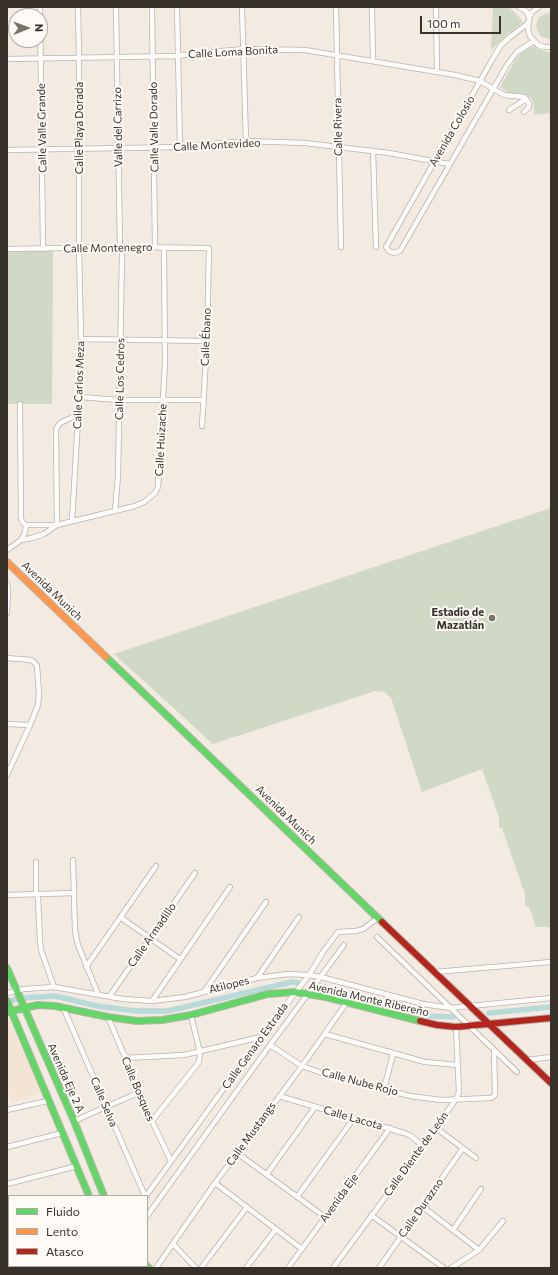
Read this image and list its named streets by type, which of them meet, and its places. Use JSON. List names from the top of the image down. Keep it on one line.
{"streets":{"street":["Calle Loma Bonita","Valle del Carrizo","Calle Valle Dorado","Calle Rivera","Calle Valle Grande","Calle Playa Dorada","Avenida Colosio","Calle Montevideo","Calle Montenegro","Calle Ébano","Calle Los Cedros","Calle Carlos Meza","Calle Huizache","Avenida Munich","Calle Armadillo","Atilopes","Avenida Monte Ribereño","Calle Genaro Estrada","Avenida Eje 2 A","Calle Nube Rojo","Calle Bosques","Calle Selva","Calle Lacota","Calle Mustangs","Calle Diente de León","Avenida Eje","Calle Durazno"]},"crossings":[["Calle Loma Bonita","Valle del Carrizo"],["Calle Loma Bonita","Calle Valle Dorado"],["Calle Loma Bonita","Calle Rivera"],["Calle Loma Bonita","Calle Valle Grande"],["Calle Loma Bonita","Calle Playa Dorada"],["Calle Loma Bonita","Avenida Colosio"],["Valle del Carrizo","Calle Montevideo"],["Valle del Carrizo","Calle Montenegro"],["Valle del Carrizo","Calle Los Cedros"],["Calle Valle Dorado","Calle Montevideo"],["Calle Valle Dorado","Calle Montenegro"],["Calle Rivera","Calle Montevideo"],["Calle Valle Grande","Calle Montevideo"],["Calle Valle Grande","Calle Montenegro"],["Calle Playa Dorada","Calle Montevideo"],["Calle Playa Dorada","Calle Montenegro"],["Calle Playa Dorada","Calle Carlos Meza"],["Avenida Colosio","Calle Montevideo"],["Calle Montenegro","Calle Ébano"],["Calle Montenegro","Calle Los Cedros"],["Calle Montenegro","Calle Carlos Meza"],["Calle Montenegro","Calle Huizache"],["Calle Los Cedros","Calle Huizache"],["Calle Carlos Meza","Calle Huizache"],["Avenida Munich","Atilopes"],["Avenida Munich","Avenida Monte Ribereño"],["Avenida Munich","Calle Genaro Estrada"],["Calle Armadillo","Atilopes"],["Atilopes","Calle Genaro Estrada"],["Atilopes","Avenida Eje 2 A"],["Avenida Monte Ribereño","Calle Genaro Estrada"],["Avenida Monte Ribereño","Avenida Eje 2 A"],["Avenida Monte Ribereño","Calle Bosques"],["Avenida Monte Ribereño","Calle Selva"],["Avenida Monte Ribereño","Calle Mustangs"],["Avenida Monte Ribereño","Calle Diente de León"],["Calle Genaro Estrada","Calle Nube Rojo"],["Calle Genaro Estrada","Calle Bosques"],["Calle Nube Rojo","Calle Mustangs"],["Calle Nube Rojo","Calle Diente de León"],["Calle Lacota","Calle Mustangs"],["Calle Lacota","Calle Diente de León"],["Calle Lacota","Avenida Eje"]],"places":["Estadio de Mazatlán"],"legend":["Fluido","Lento","Atasco"],"scale_bar":"100 m","north":"right"}
